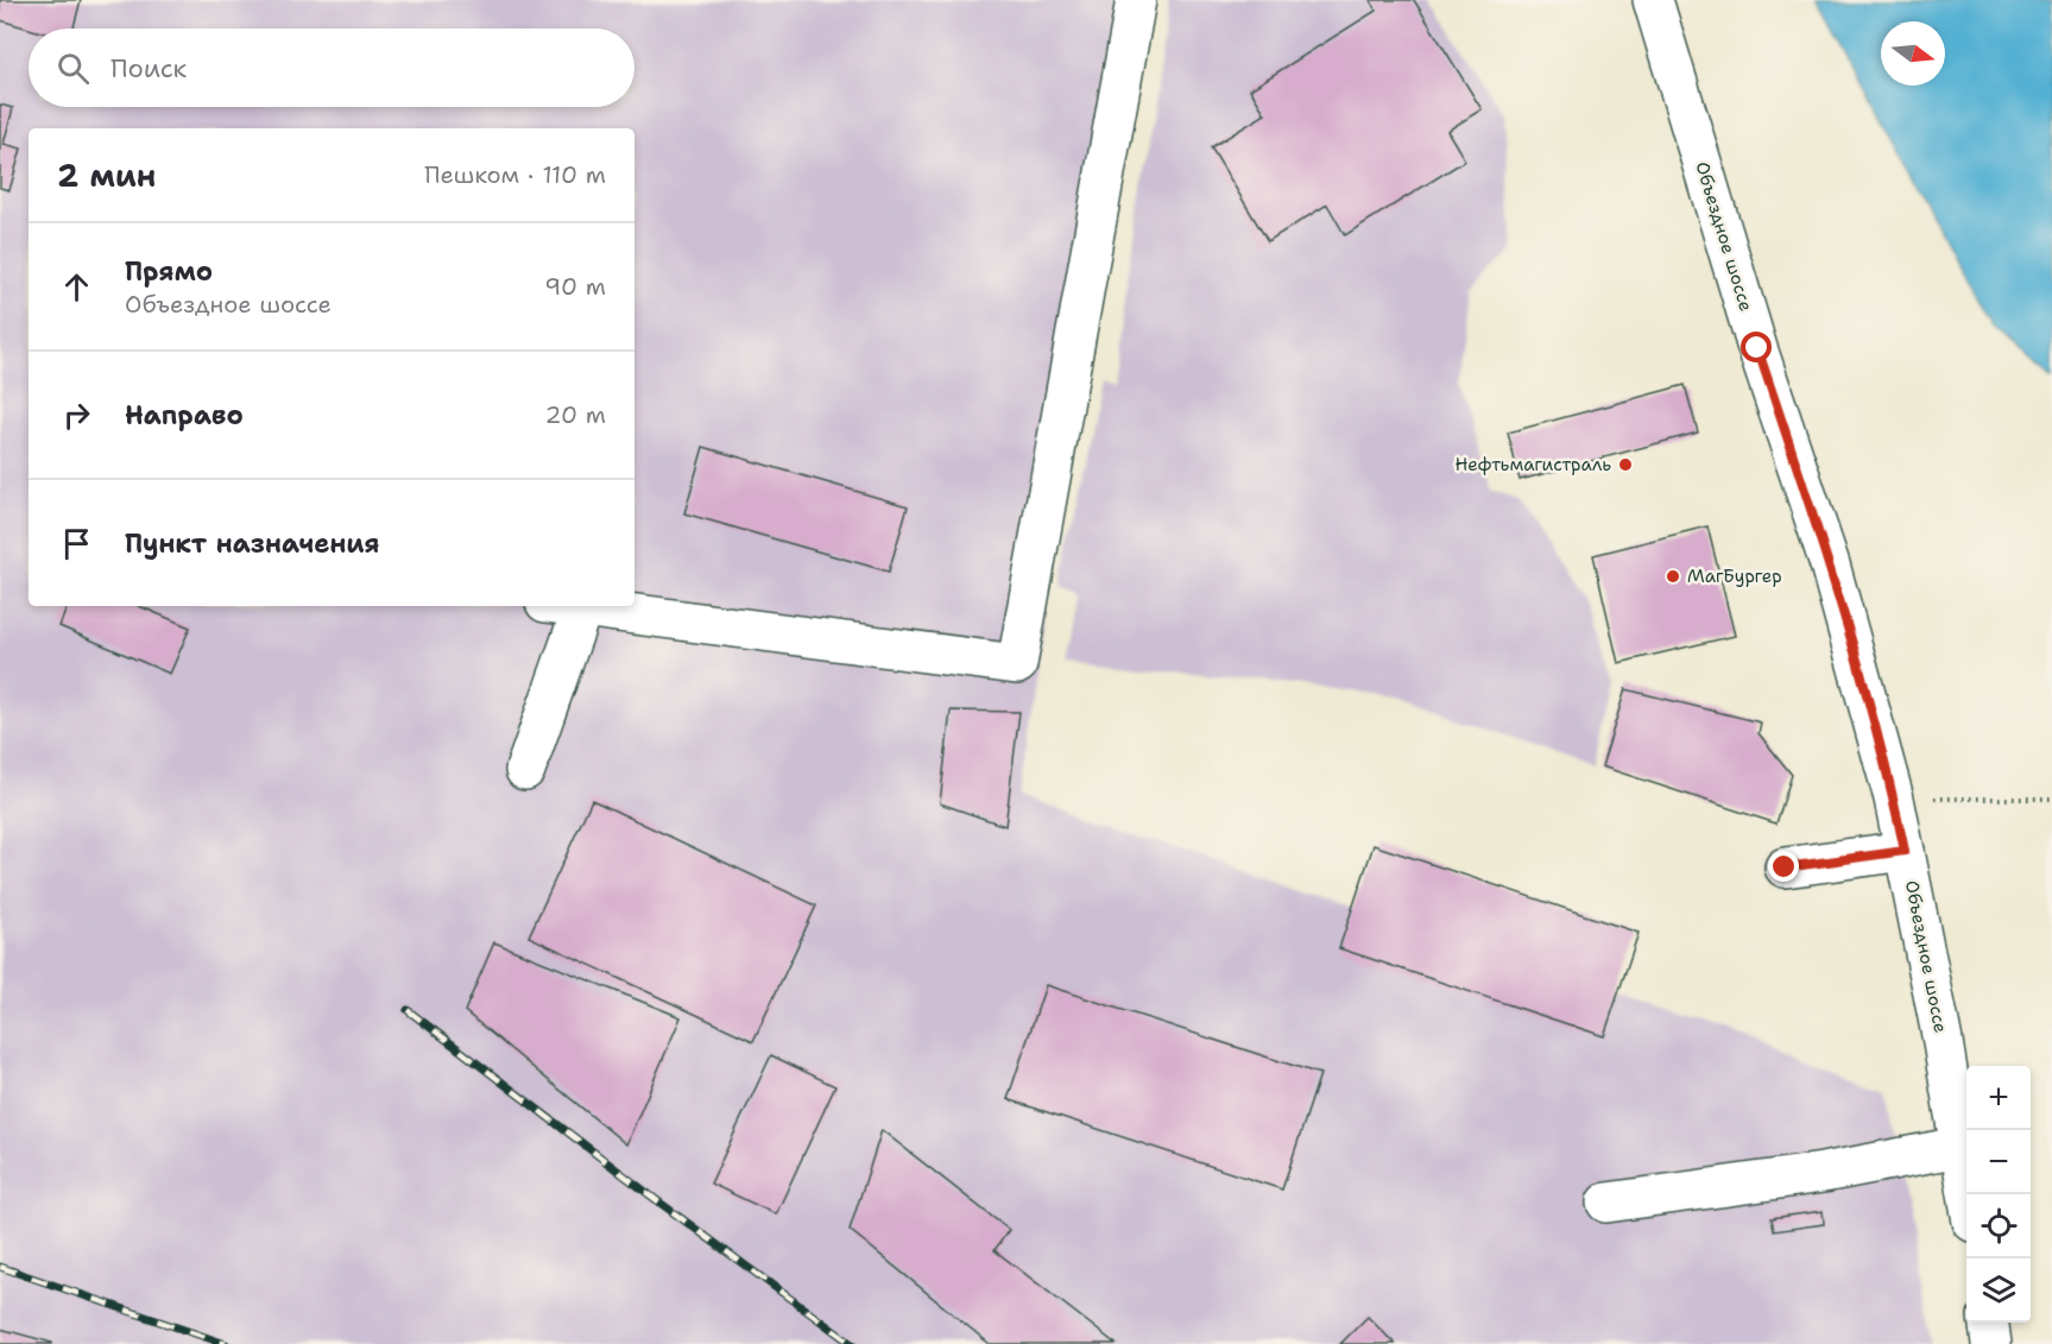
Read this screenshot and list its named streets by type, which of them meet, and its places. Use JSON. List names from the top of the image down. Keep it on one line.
{"streets":{"main road":["Объездное шоссе"]},"places":["Нефтьмагистраль","МагБургер"],"north":"right","page":{"search":"Поиск","heading":["2 мин","Пешком · 110 m"],"list":[["Прямо","Объездное шоссе","90 m"],["Направо","20 m"],"Пункт назначения"],"map_buttons":["+","−"]}}
